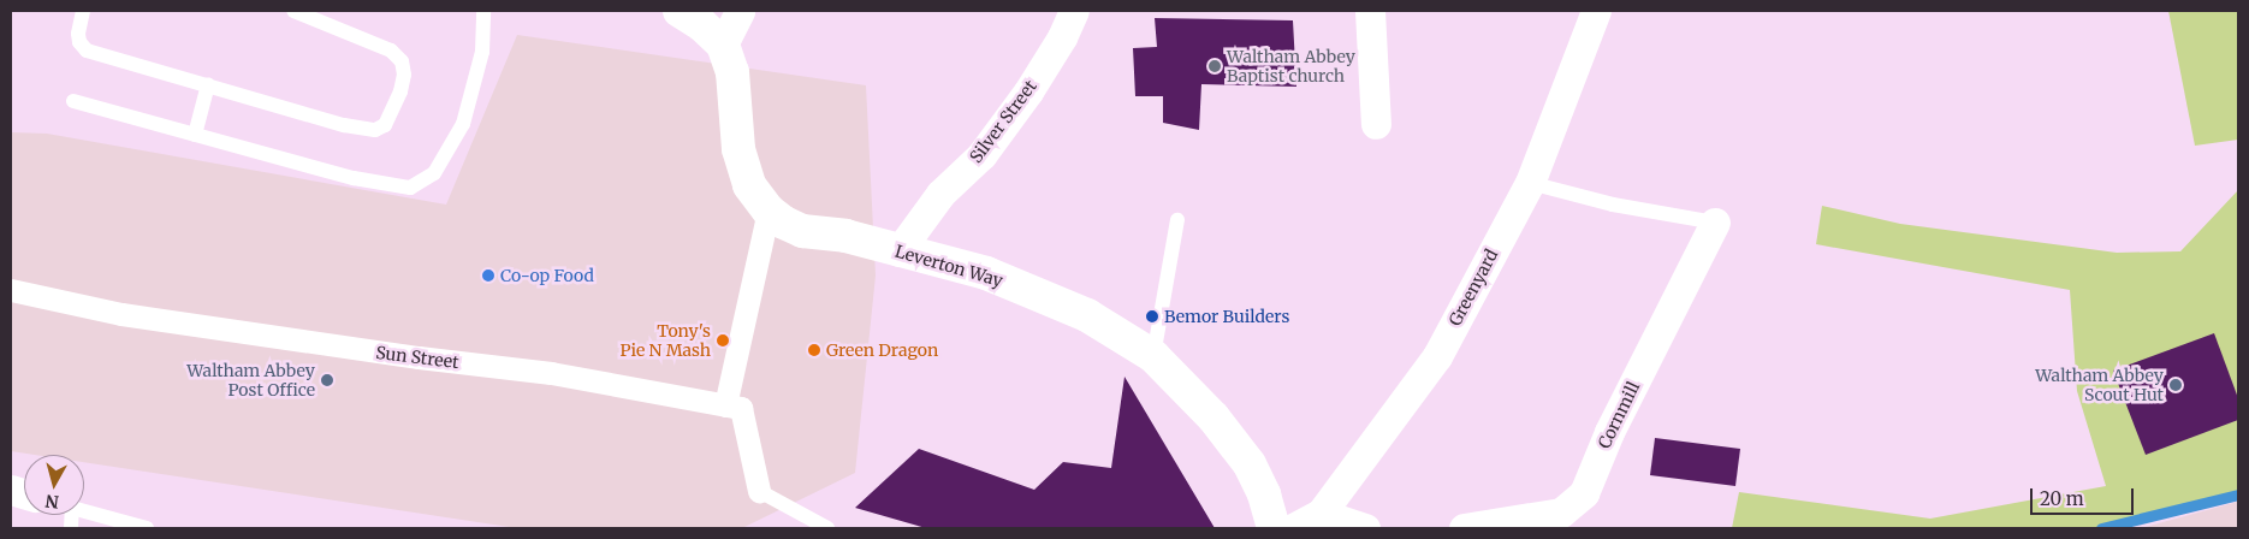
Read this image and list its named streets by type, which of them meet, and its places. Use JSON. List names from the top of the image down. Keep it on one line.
{"streets":{"street":["Silver Street","Leverton Way","Greenyard","Sun Street","Cornmill"]},"crossings":[["Silver Street","Leverton Way"]],"places":["Waltham Abbey Baptist church","Co-op Food","Bemor Builders","Tony's Pie N Mash","Green Dragon","Waltham Abbey Post Office","Waltham Abbey Scout Hut"],"scale_bar":"20 m","north":"bottom"}
